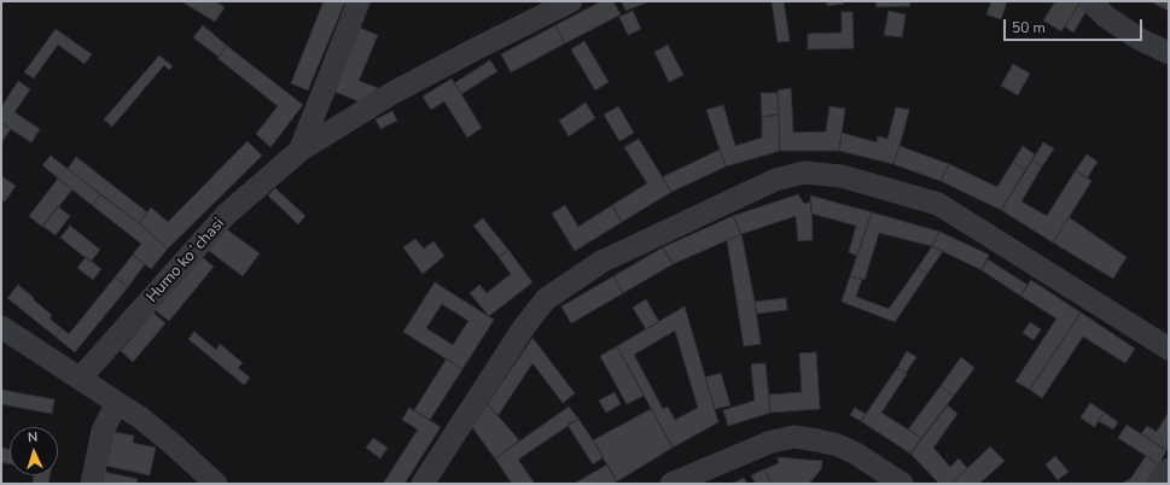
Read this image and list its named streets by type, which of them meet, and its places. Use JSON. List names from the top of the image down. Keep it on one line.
{"streets":{"street":["Humo koʻchasi"]},"scale_bar":"50 m","north":"top"}
